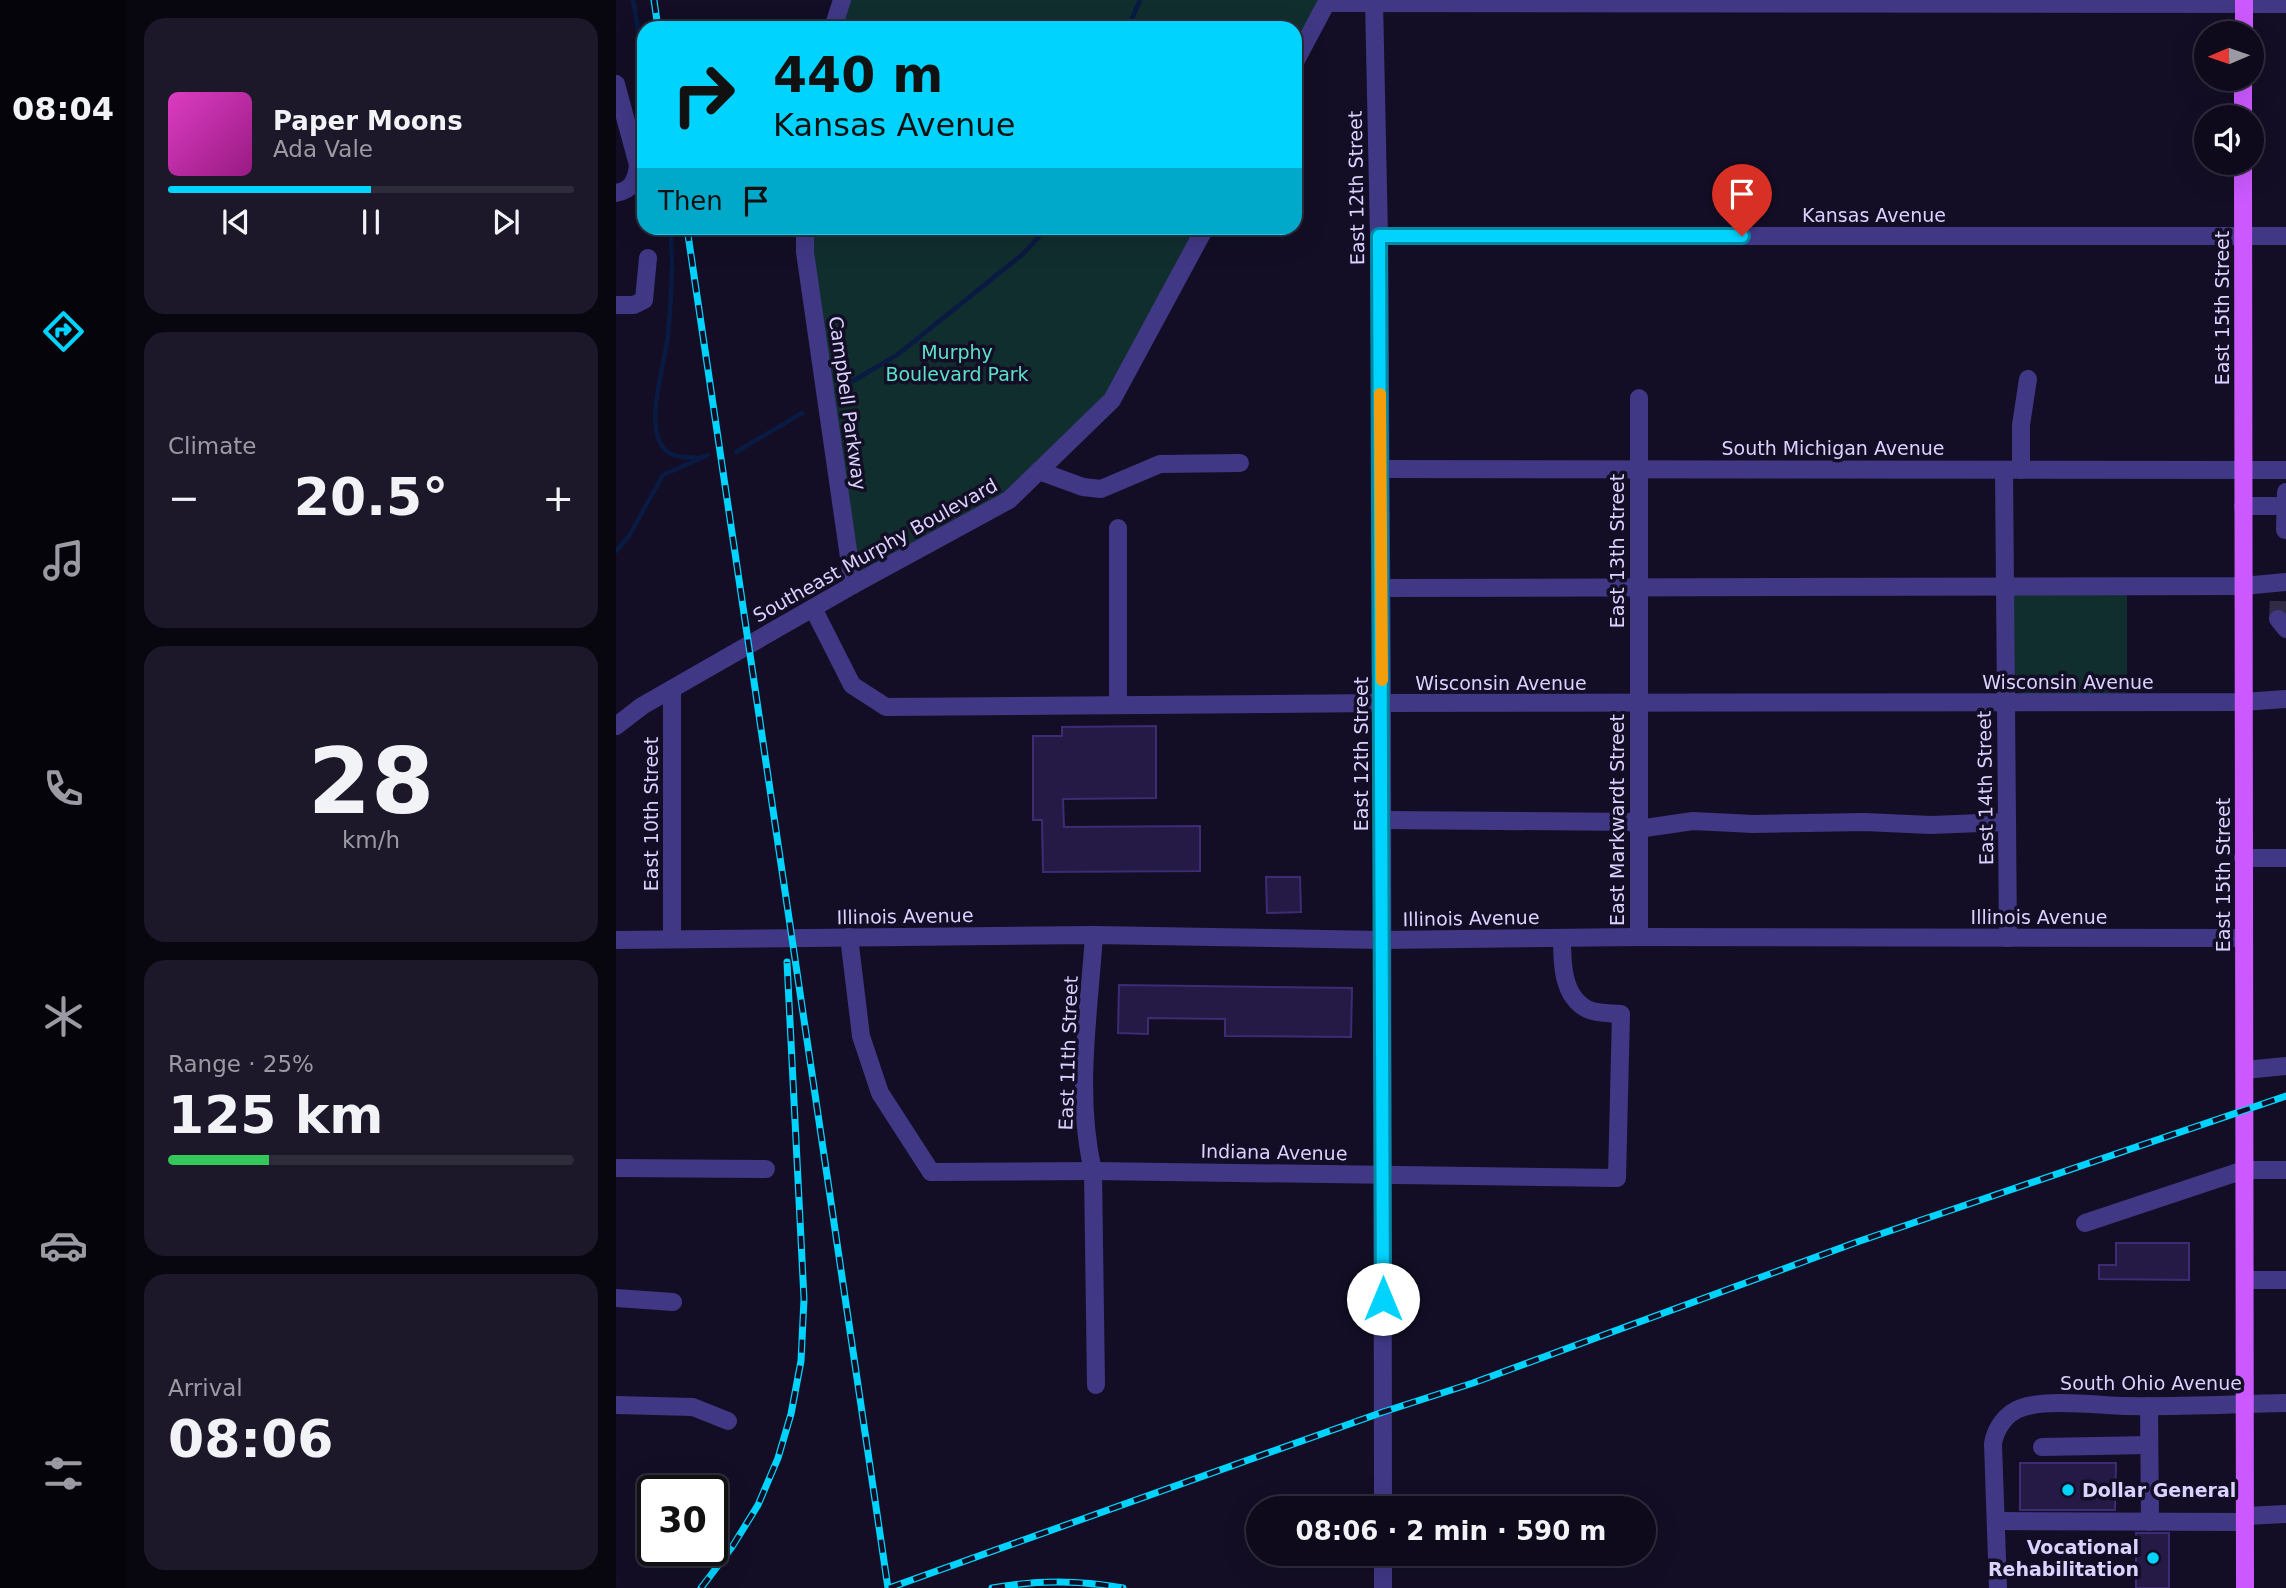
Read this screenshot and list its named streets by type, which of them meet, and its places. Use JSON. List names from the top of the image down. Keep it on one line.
{"streets":{"main road":["East 15th Street"],"street":["East 12th Street","Kansas Avenue","Campbell Parkway","South Michigan Avenue","Southeast Murphy Boulevard","East 13th Street","Wisconsin Avenue","East 14th Street","East 10th Street","East Markwardt Street","Illinois Avenue","East 11th Street","Indiana Avenue","South Ohio Avenue"]},"crossings":[["East 12th Street","Kansas Avenue"],["East 12th Street","South Michigan Avenue"],["East 12th Street","Wisconsin Avenue"],["East 12th Street","Illinois Avenue"],["East 12th Street","Indiana Avenue"],["Kansas Avenue","East 15th Street"],["East 15th Street","South Michigan Avenue"],["East 15th Street","Wisconsin Avenue"],["East 15th Street","Illinois Avenue"],["East 15th Street","South Ohio Avenue"],["Campbell Parkway","Southeast Murphy Boulevard"],["South Michigan Avenue","East 13th Street"],["South Michigan Avenue","East 14th Street"],["Southeast Murphy Boulevard","Wisconsin Avenue"],["Southeast Murphy Boulevard","East 10th Street"],["East 13th Street","Wisconsin Avenue"],["East 13th Street","East Markwardt Street"],["Wisconsin Avenue","East 14th Street"],["Wisconsin Avenue","East Markwardt Street"],["East 14th Street","Illinois Avenue"],["East 10th Street","Illinois Avenue"],["East Markwardt Street","Illinois Avenue"],["Illinois Avenue","East 11th Street"],["Illinois Avenue","Indiana Avenue"],["East 11th Street","Indiana Avenue"]],"parks":["Murphy Boulevard Park"],"places":["Dollar General","Vocational Rehabilitation"],"north":"left","page":{"tabs":"08:04","turn":["440 m","Kansas Avenue"],"song":["Paper Moons","Ada Vale"],"then":"Then","tile":["Climate",["28","km/h"],["Range · 25%","125 km"],["Arrival","08:06"]],"heat":["−","20.5°","+"],"limit":"30","trip":"08:06 · 2 min · 590 m"}}
